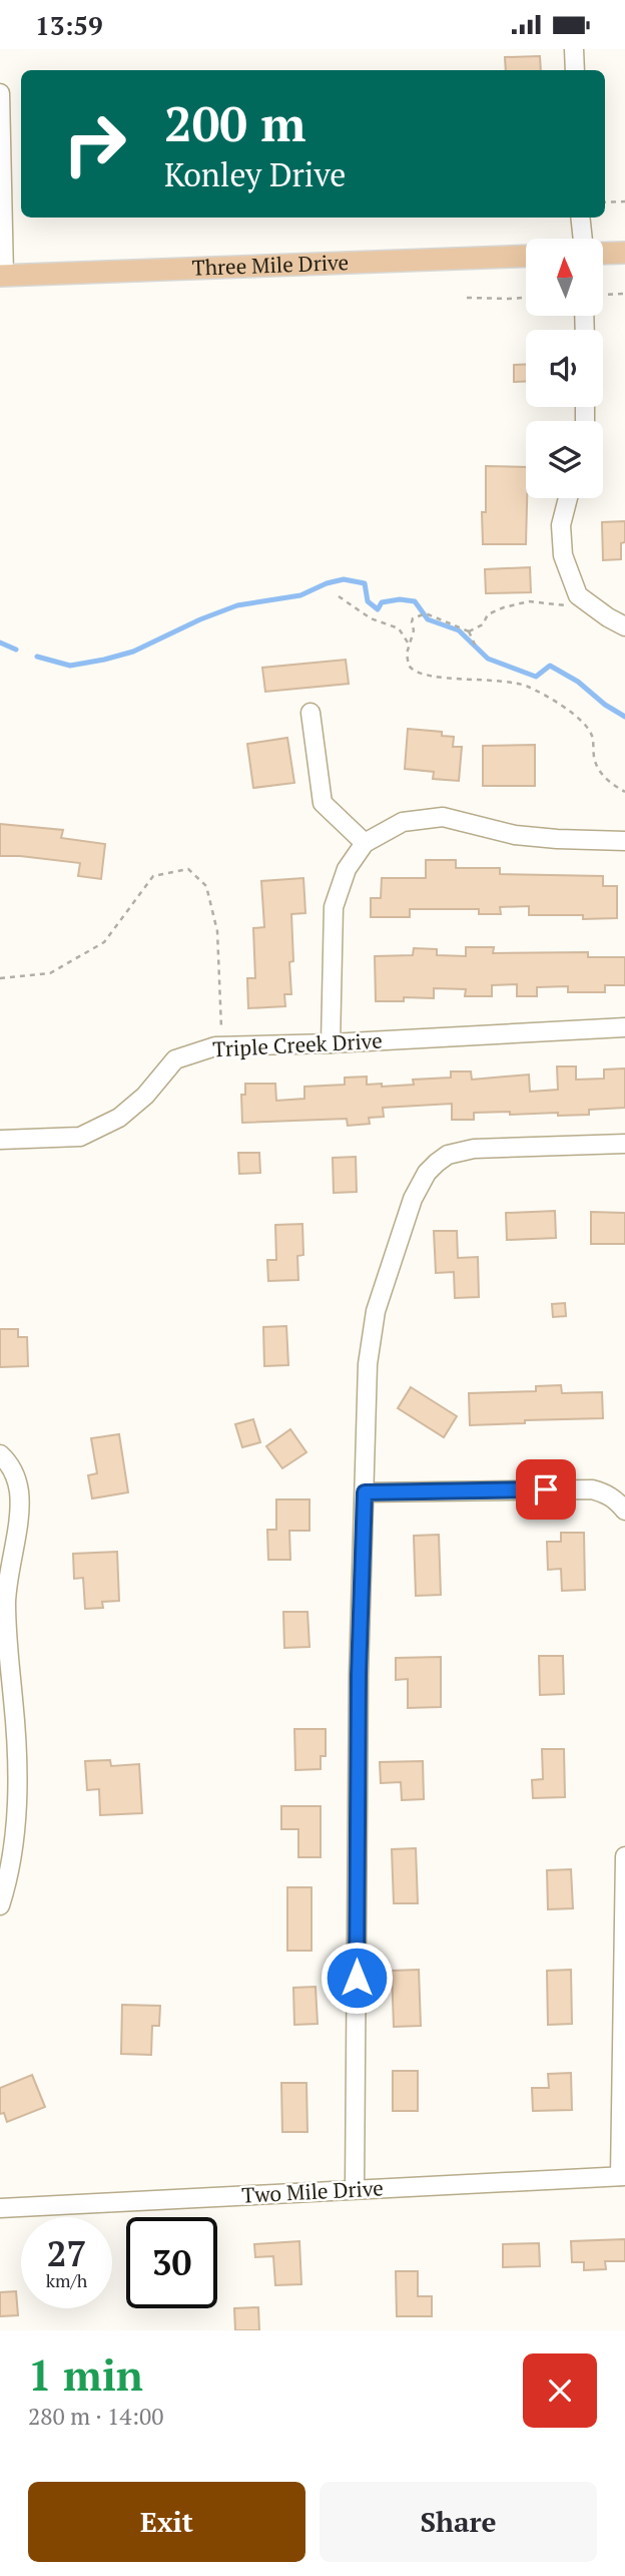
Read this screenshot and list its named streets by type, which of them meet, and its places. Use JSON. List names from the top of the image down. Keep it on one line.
{"streets":{"main road":["Three Mile Drive"],"street":["Triple Creek Drive","Two Mile Drive"]},"north":"top","page":{"status":"13:59","turn":["200 m","Konley Drive"],"speed":"27 km/h","limit":"30","heading":["1 min","280 m · 14:00"],"buttons":["Exit","Share"]}}
